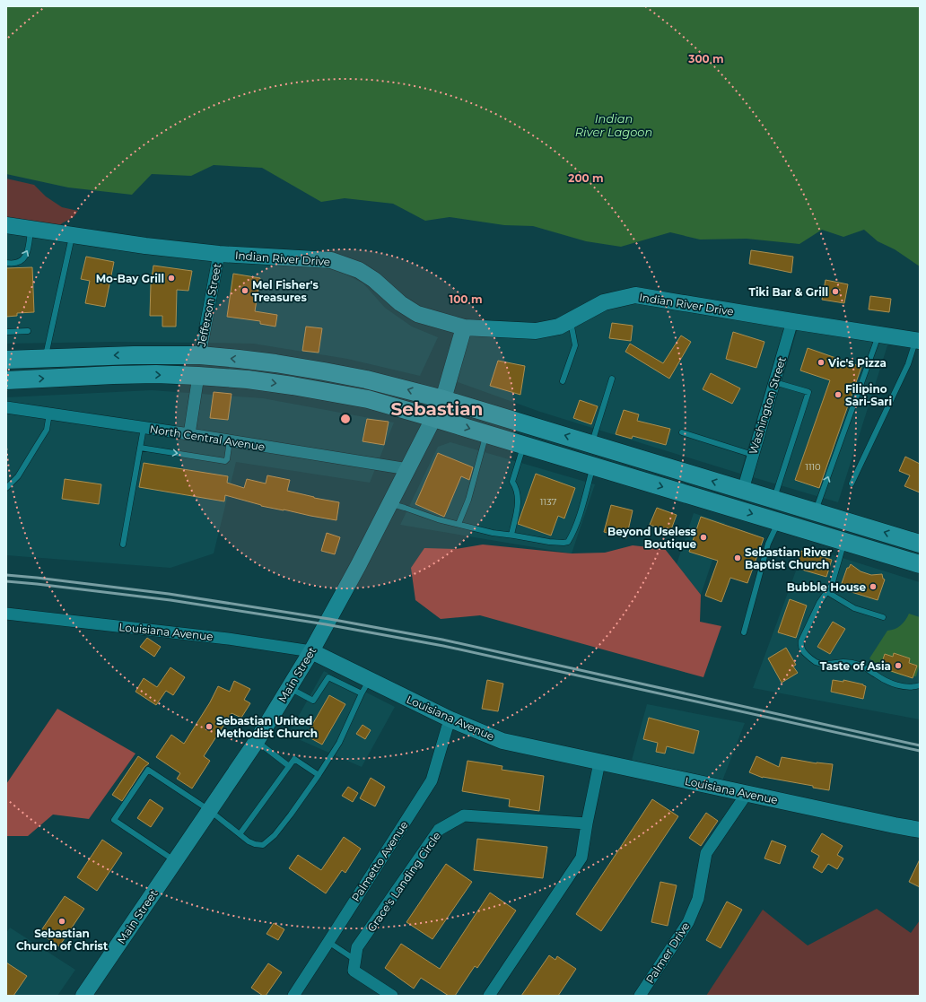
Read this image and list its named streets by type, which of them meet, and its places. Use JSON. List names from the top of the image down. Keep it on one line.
{"streets":{"street":["Indian River Drive","Jefferson Street","Washington Street","North Central Avenue","Louisiana Avenue","Main Street","Palmetto Avenue","Grace's Landing Circle","Palmer Drive"]},"crossings":[["Indian River Drive","Jefferson Street"],["Indian River Drive","Washington Street"],["Indian River Drive","Main Street"],["North Central Avenue","Main Street"],["Louisiana Avenue","Main Street"],["Louisiana Avenue","Palmetto Avenue"],["Louisiana Avenue","Palmer Drive"]],"districts":["Sebastian"],"water":["Indian River Lagoon"],"places":["Mo-Bay Grill","Mel Fisher's Treasures","Tiki Bar & Grill","Vic's Pizza","Filipino Sari-Sari","Beyond Useless Boutique","Sebastian River Baptist Church","Bubble House","Taste of Asia","Sebastian United Methodist Church","Sebastian Church of Christ"],"house_numbers":["1110","1137"],"rings":["300 m","200 m","100 m"]}
